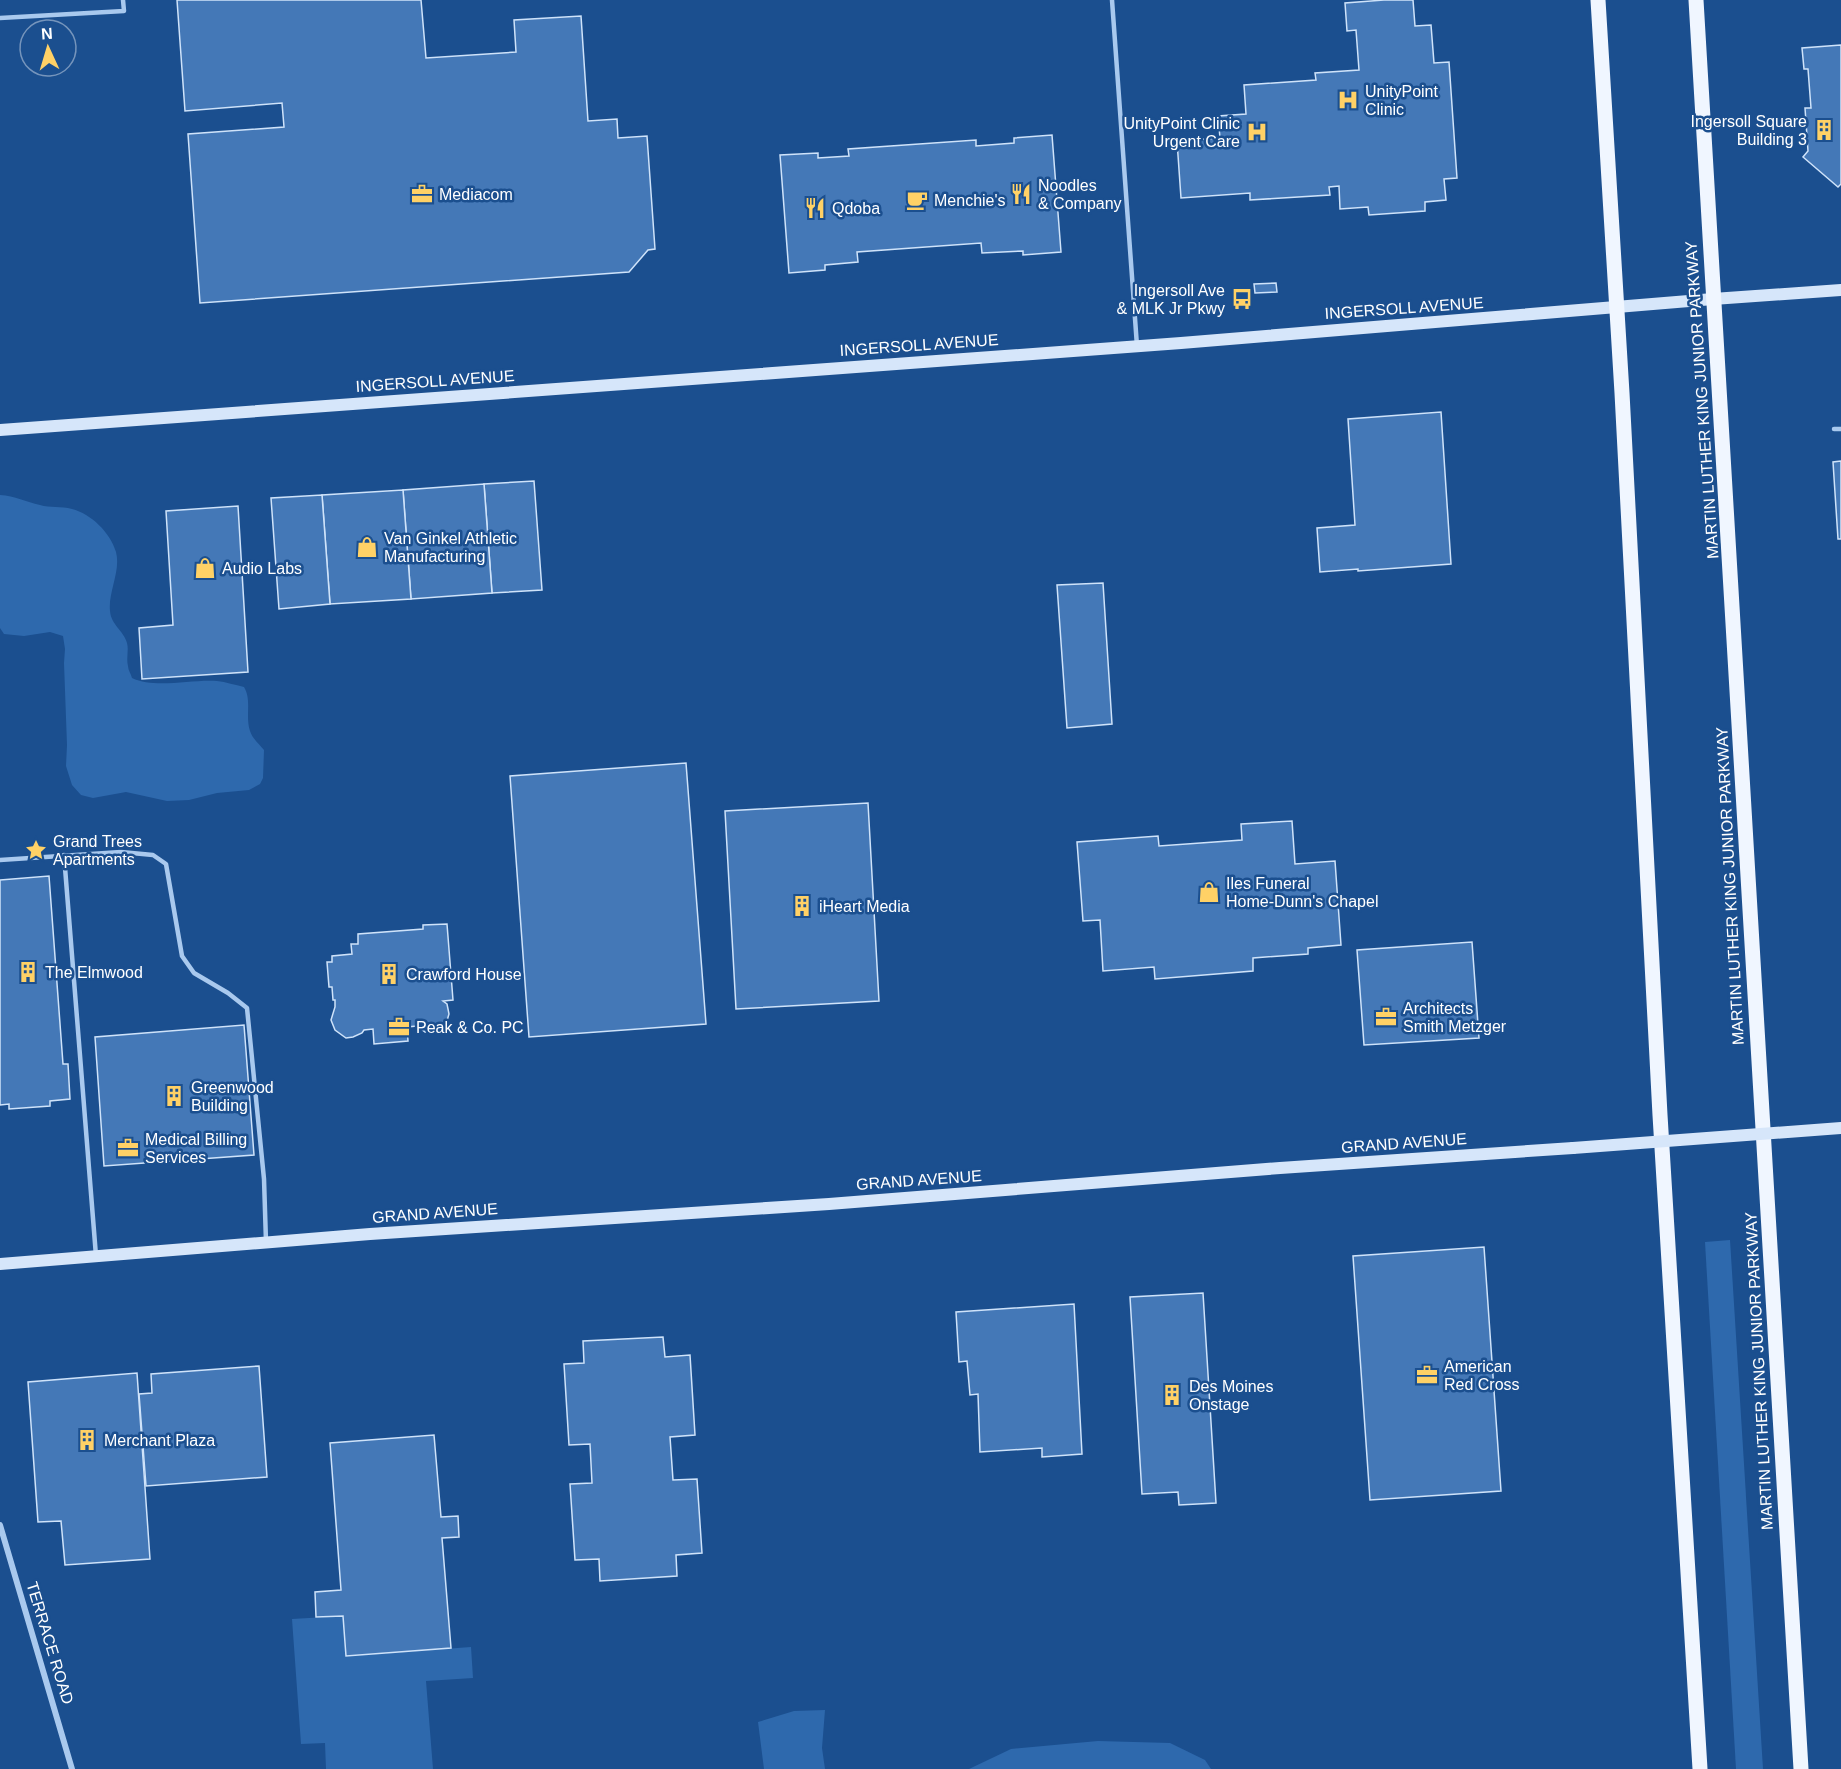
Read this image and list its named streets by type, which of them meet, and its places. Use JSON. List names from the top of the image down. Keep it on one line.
{"streets":{"main road":["INGERSOLL AVENUE","MARTIN LUTHER KING JUNIOR PARKWAY","GRAND AVENUE"],"street":["TERRACE ROAD"]},"crossings":[["INGERSOLL AVENUE","MARTIN LUTHER KING JUNIOR PARKWAY"]],"places":{"hospital":["UnityPoint Clinic","UnityPoint Clinic Urgent Care"],"building":["Ingersoll Square Building 3","iHeart Media","The Elmwood","Crawford House","Greenwood Building","Des Moines Onstage","Merchant Plaza"],"office":["Mediacom","Architects Smith Metzger","Peak & Co. PC","Medical Billing Services","American Red Cross"],"restaurant":["Noodles & Company","Qdoba"],"cafe":["Menchie's"],"bus stop":["Ingersoll Ave & MLK Jr Pkwy"],"shop":["Van Ginkel Athletic Manufacturing","Audio Labs","Iles Funeral Home-Dunn's Chapel"],"place":["Grand Trees Apartments"]},"north":"top"}
